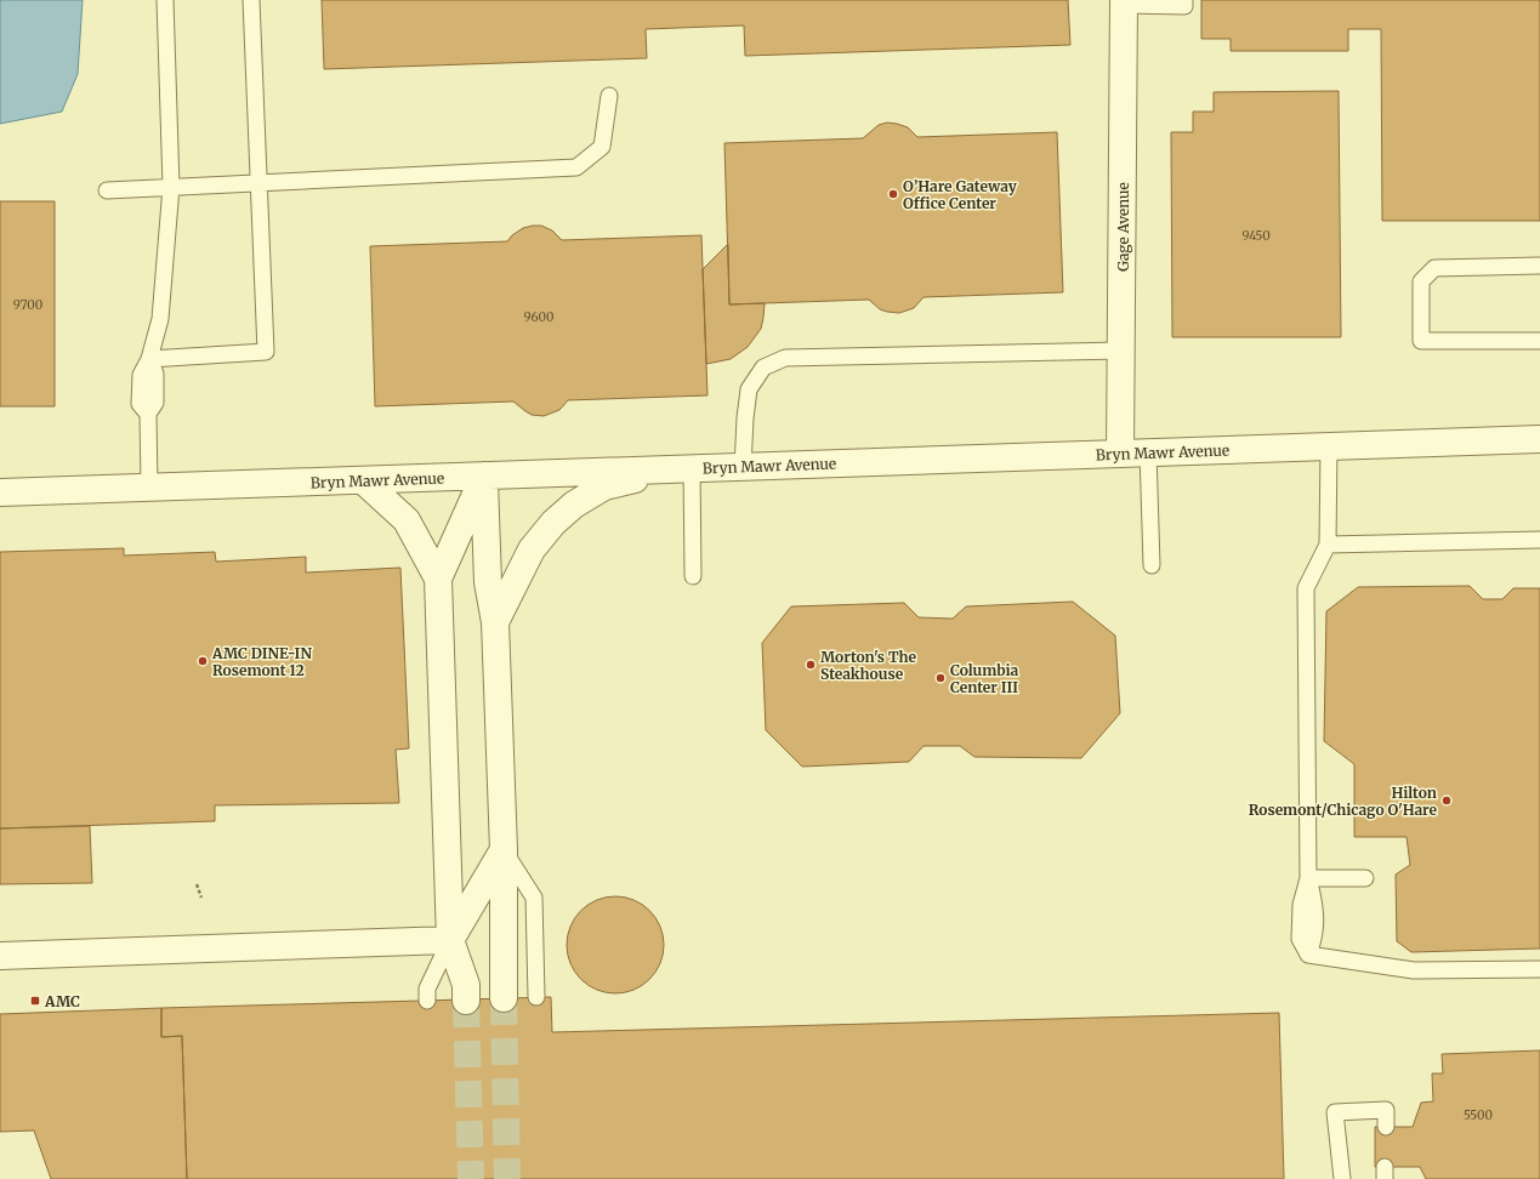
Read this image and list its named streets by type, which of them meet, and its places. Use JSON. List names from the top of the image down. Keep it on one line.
{"streets":{"street":["Gage Avenue","Bryn Mawr Avenue"]},"crossings":[["Gage Avenue","Bryn Mawr Avenue"]],"places":{"other":["O’Hare Gateway Office Center","AMC DINE-IN Rosemont 12","Morton's The Steakhouse","Columbia Center III","Hilton Rosemont/Chicago O'Hare"],"transit":["AMC"]},"house_numbers":["9450","9700","9600","5500"]}
